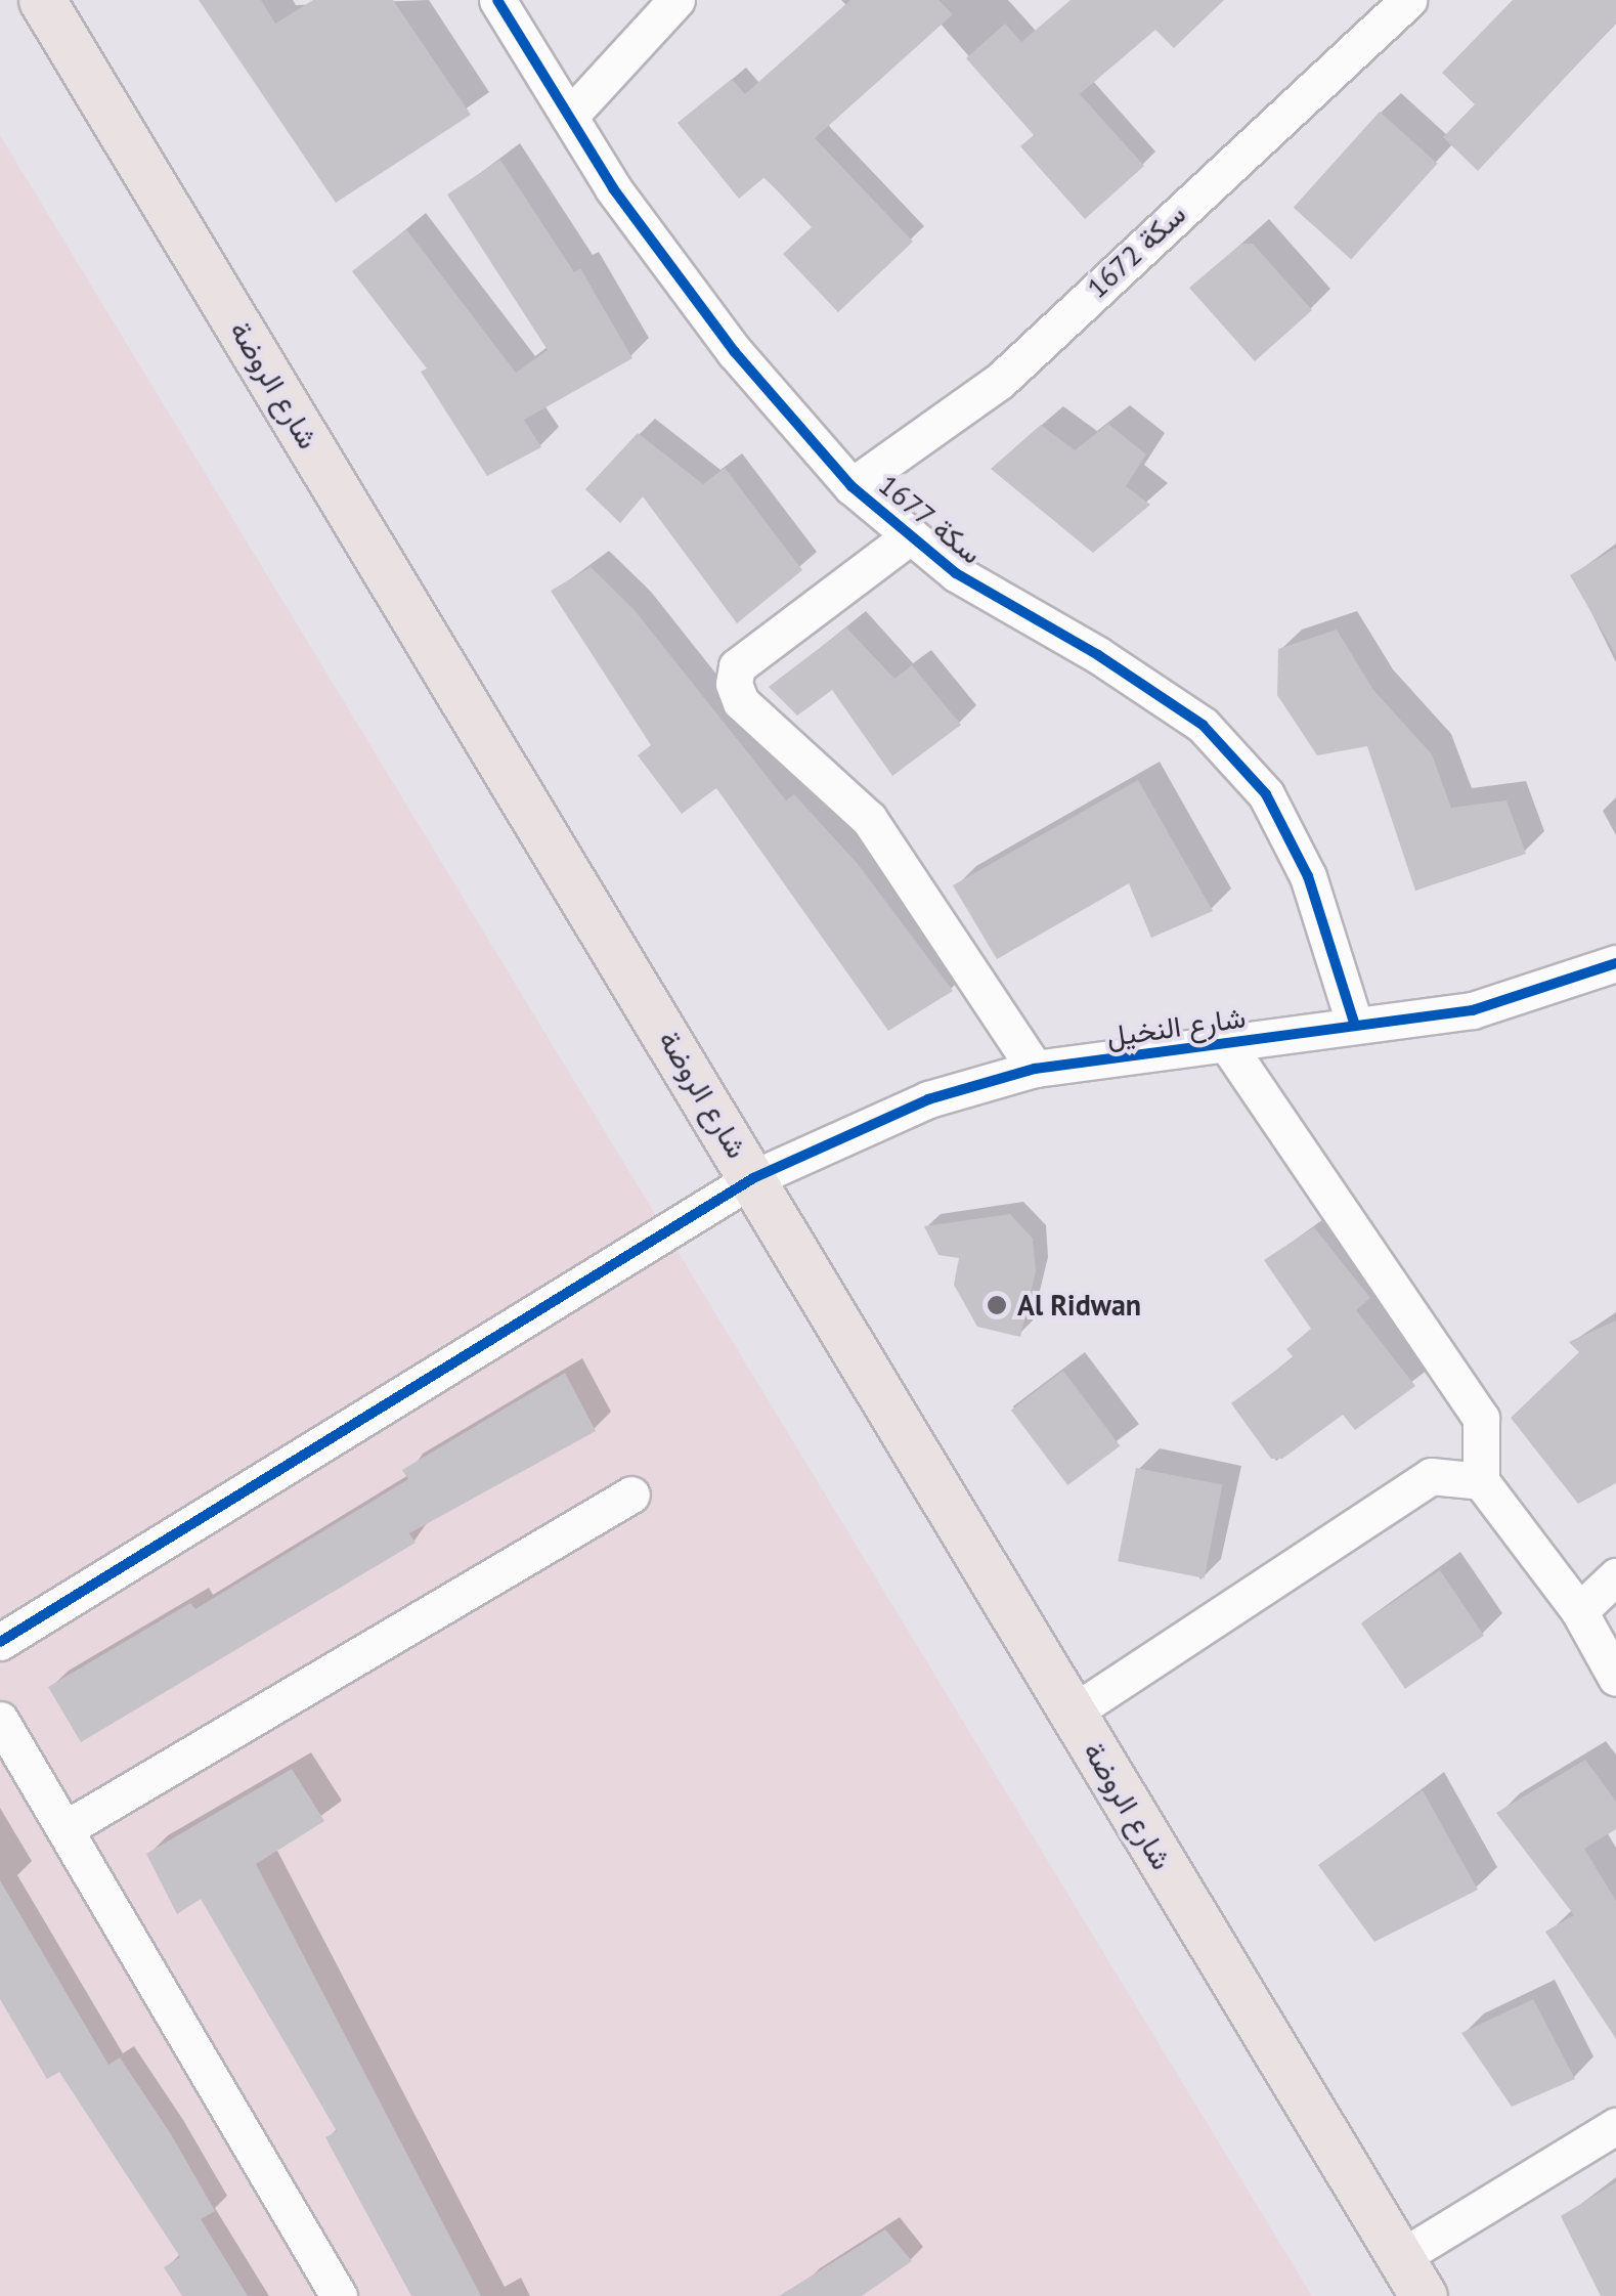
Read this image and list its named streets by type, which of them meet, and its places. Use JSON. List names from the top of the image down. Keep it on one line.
{"streets":{"main road":["شارع الروضة"],"street":["سكة 1672","سكة 1677","شارع النخيل"]},"crossings":[["سكة 1672","سكة 1677"],["شارع الروضة","شارع النخيل"],["سكة 1677","شارع النخيل"]],"places":["Al Ridwan"]}
